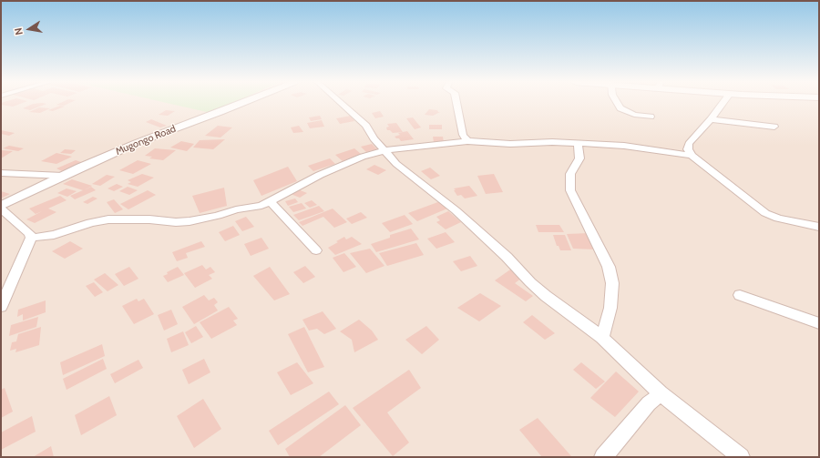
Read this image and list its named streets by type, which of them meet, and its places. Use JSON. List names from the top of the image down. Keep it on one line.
{"streets":{"street":["Mugongo Road"]},"north":"left"}
